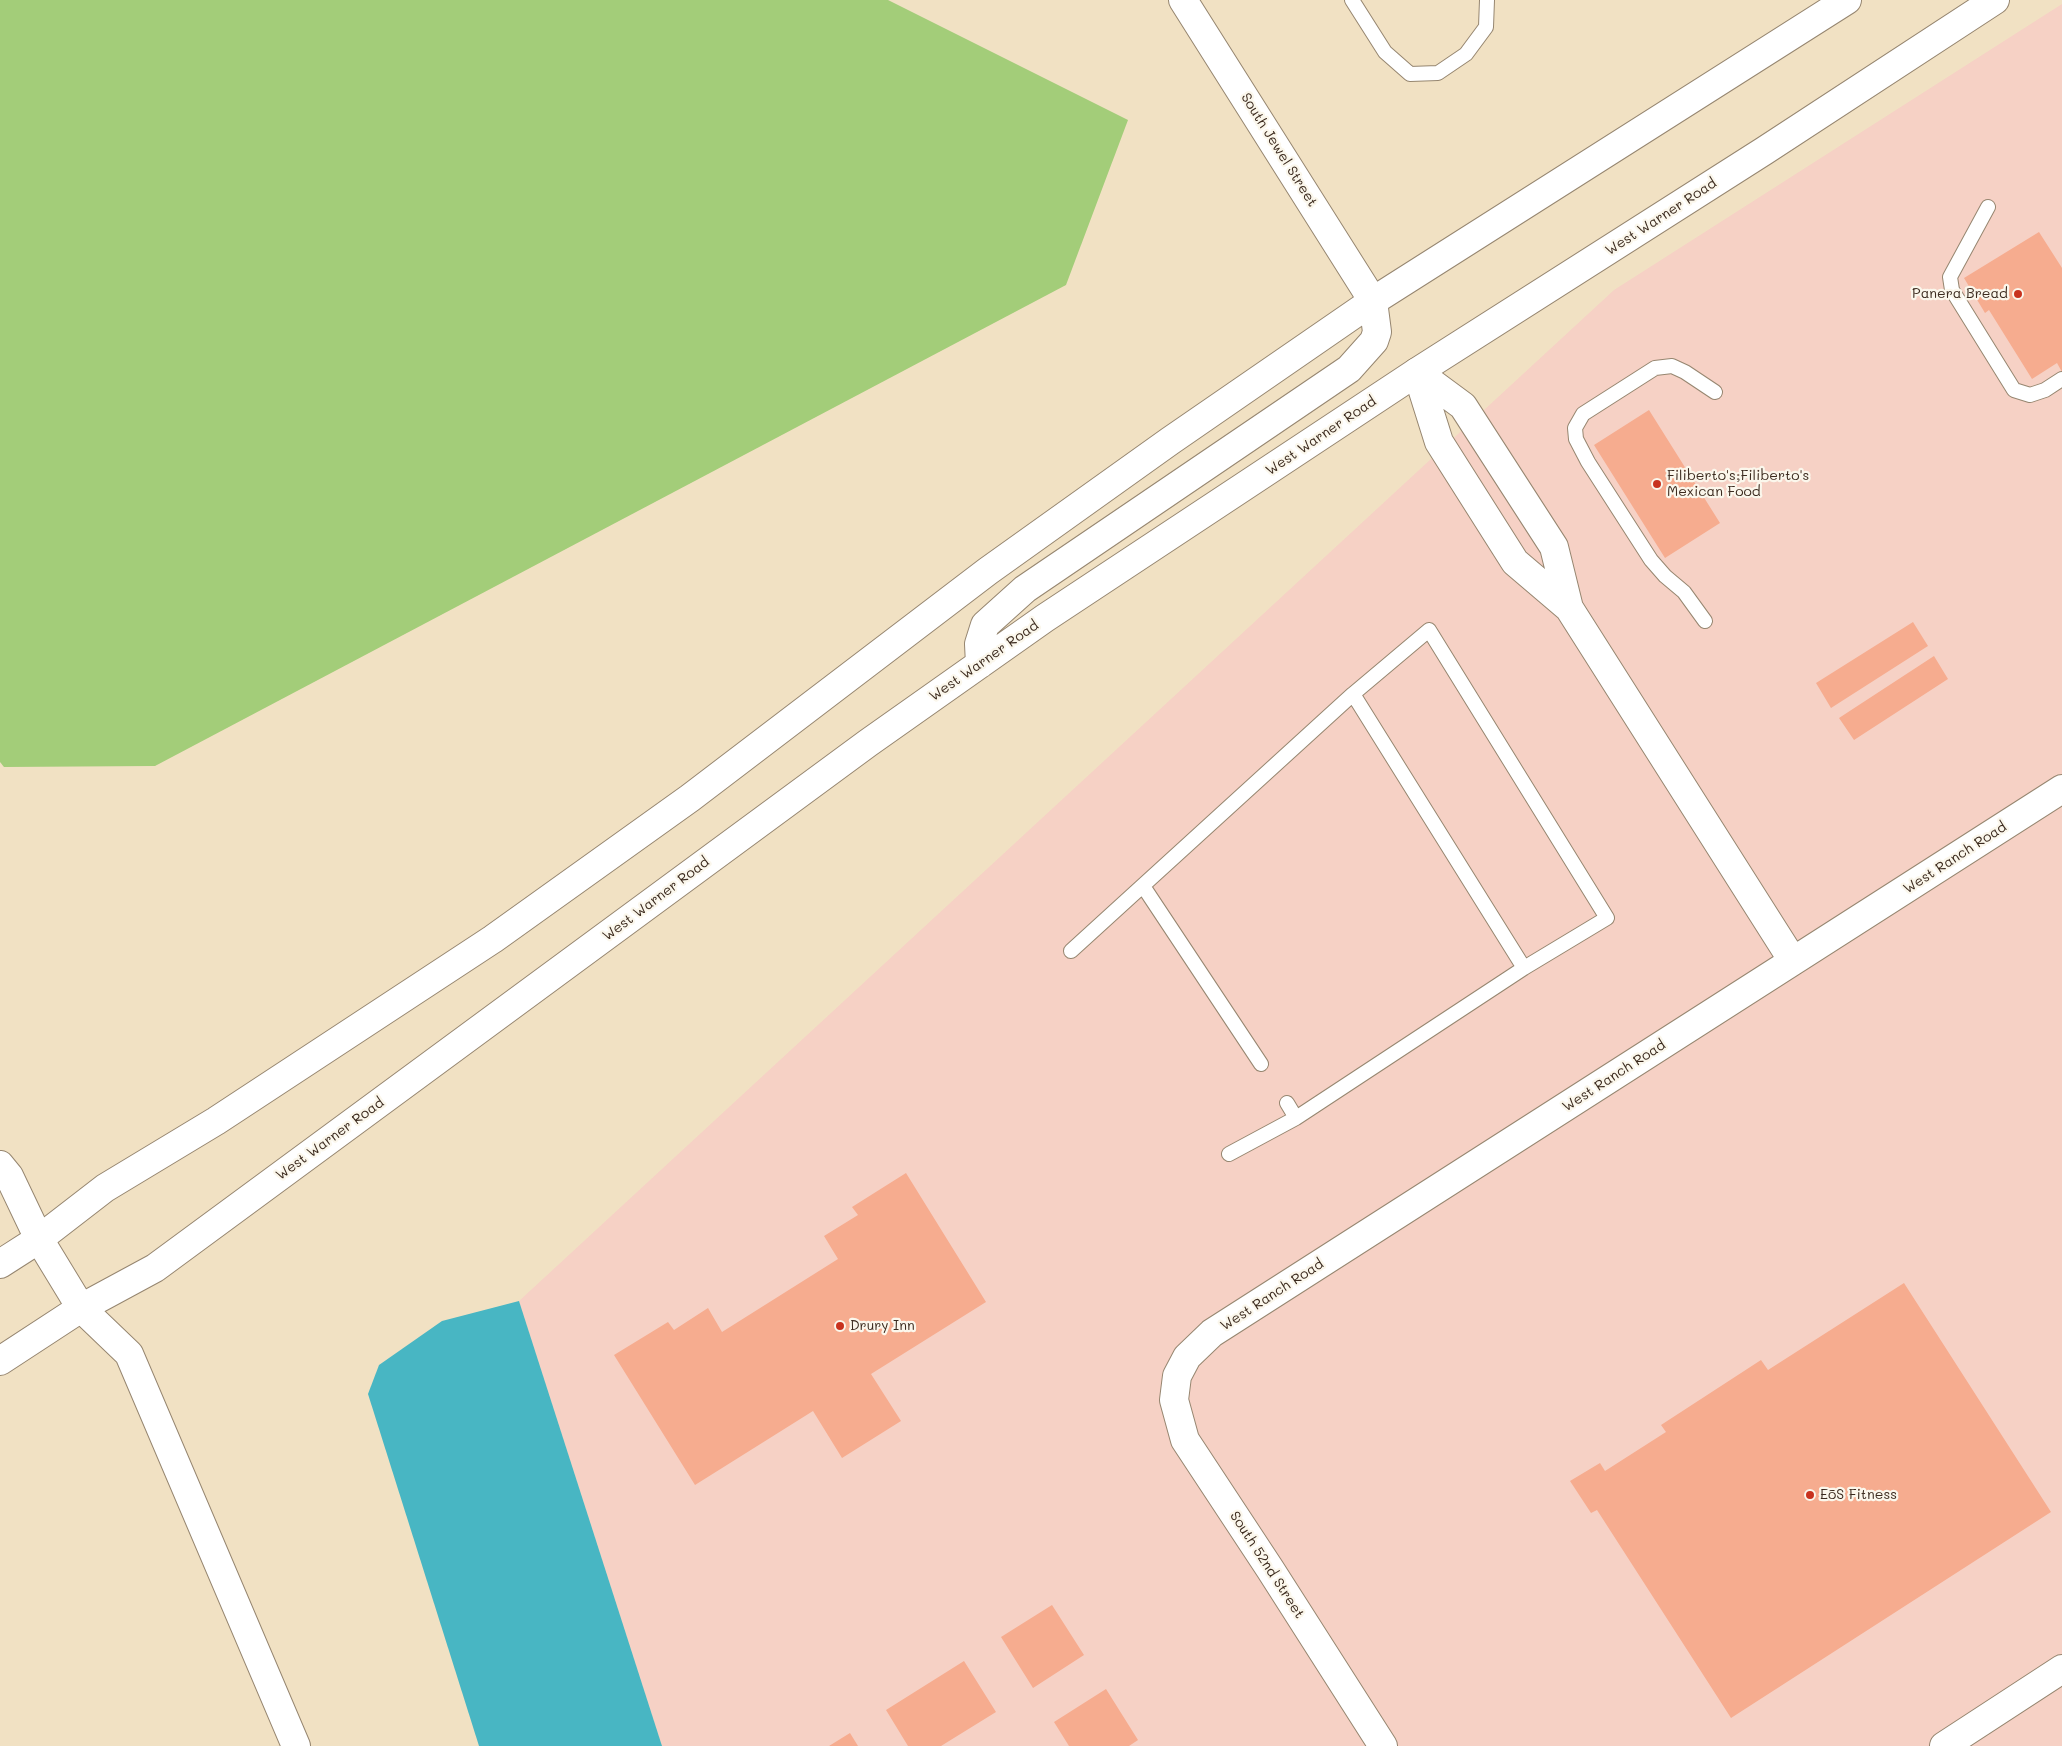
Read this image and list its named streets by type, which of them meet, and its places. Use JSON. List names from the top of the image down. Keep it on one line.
{"streets":{"main road":["South Jewel Street","West Warner Road","West Ranch Road","South 52nd Street"]},"crossings":[["West Ranch Road","South 52nd Street"]],"places":["Panera Bread","Filiberto's;Filiberto's Mexican Food","Drury Inn","EōS Fitness"]}
